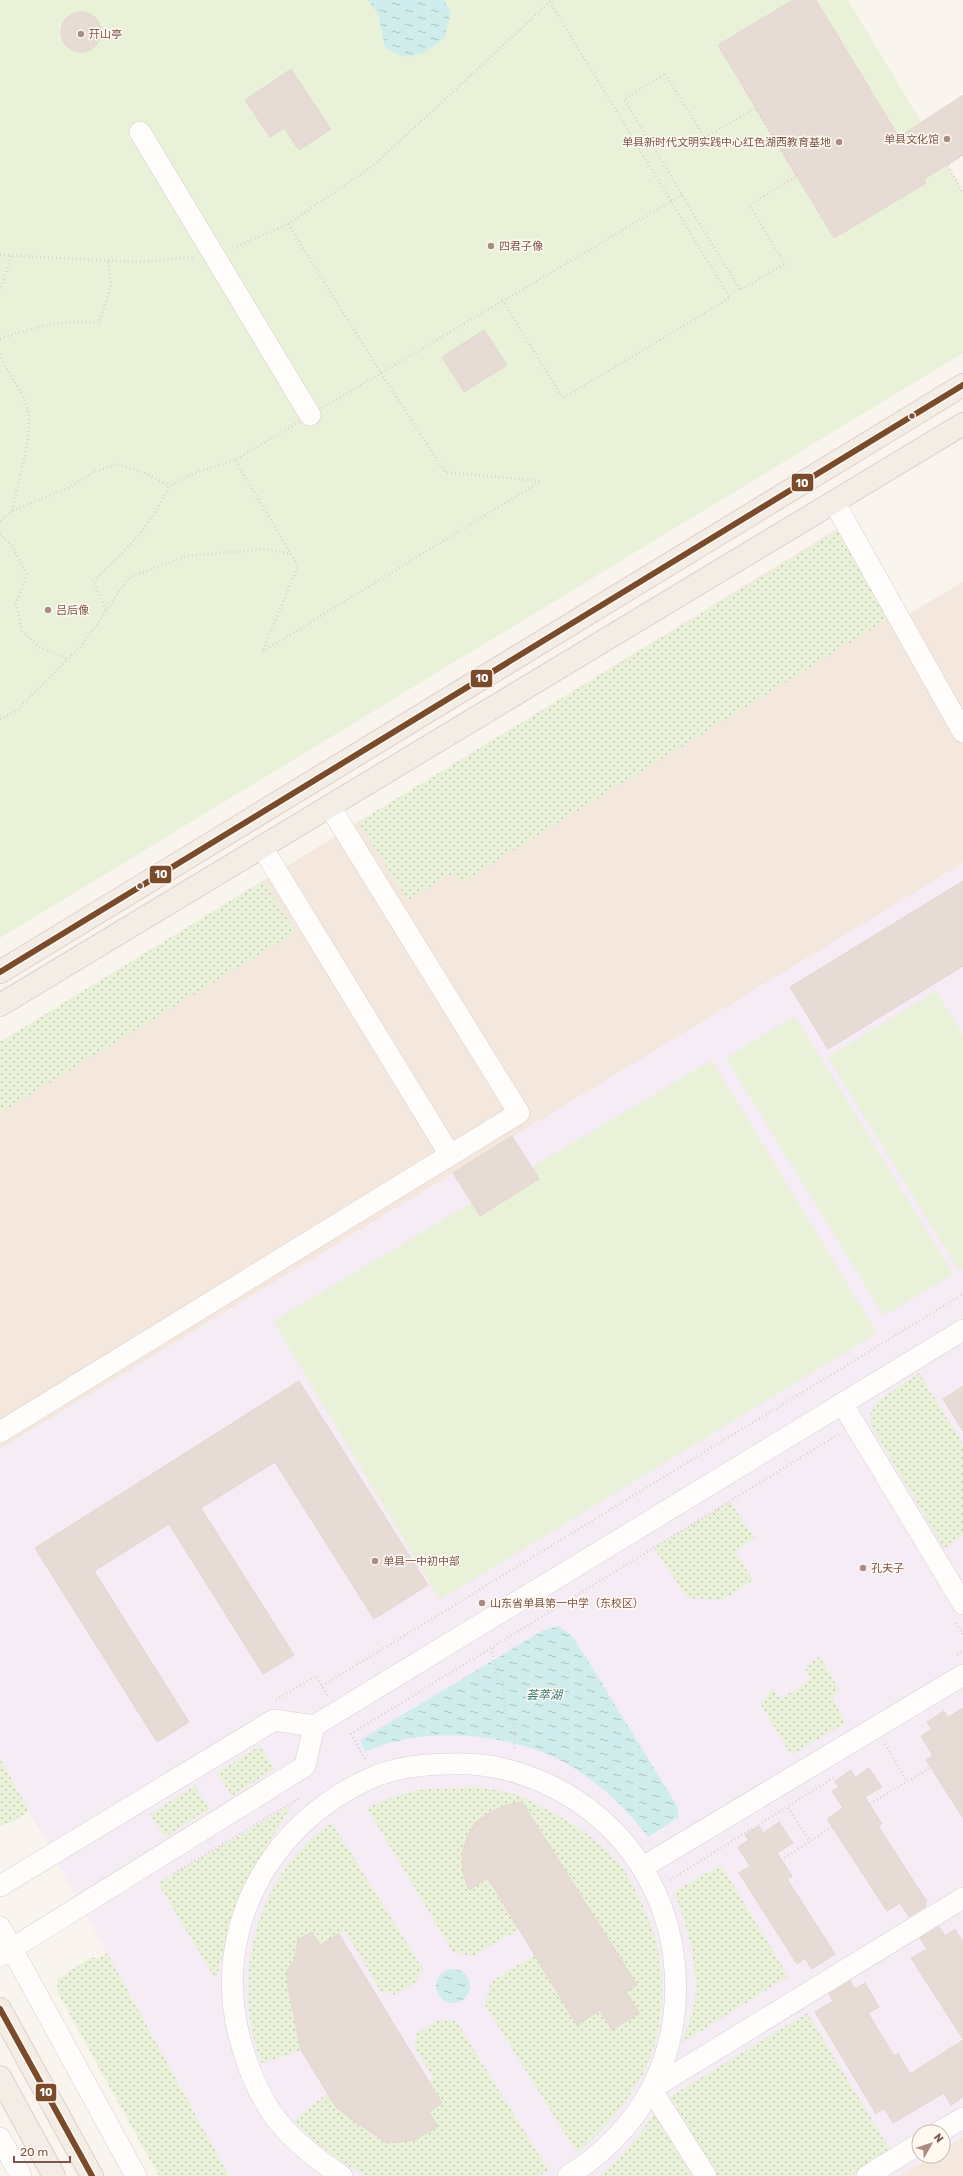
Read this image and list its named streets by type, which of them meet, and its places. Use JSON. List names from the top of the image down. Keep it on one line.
{"water":["荟萃湖"],"places":["幵山亭","单县文化馆","单县新时代文明实践中心红色湖西教育基地","四君子像","吕后像","单县一中初中部","孔夫子","山东省单县第一中学（东校区）"],"lines":["transit line 10"],"scale_bar":"20 m","north":"top right"}
